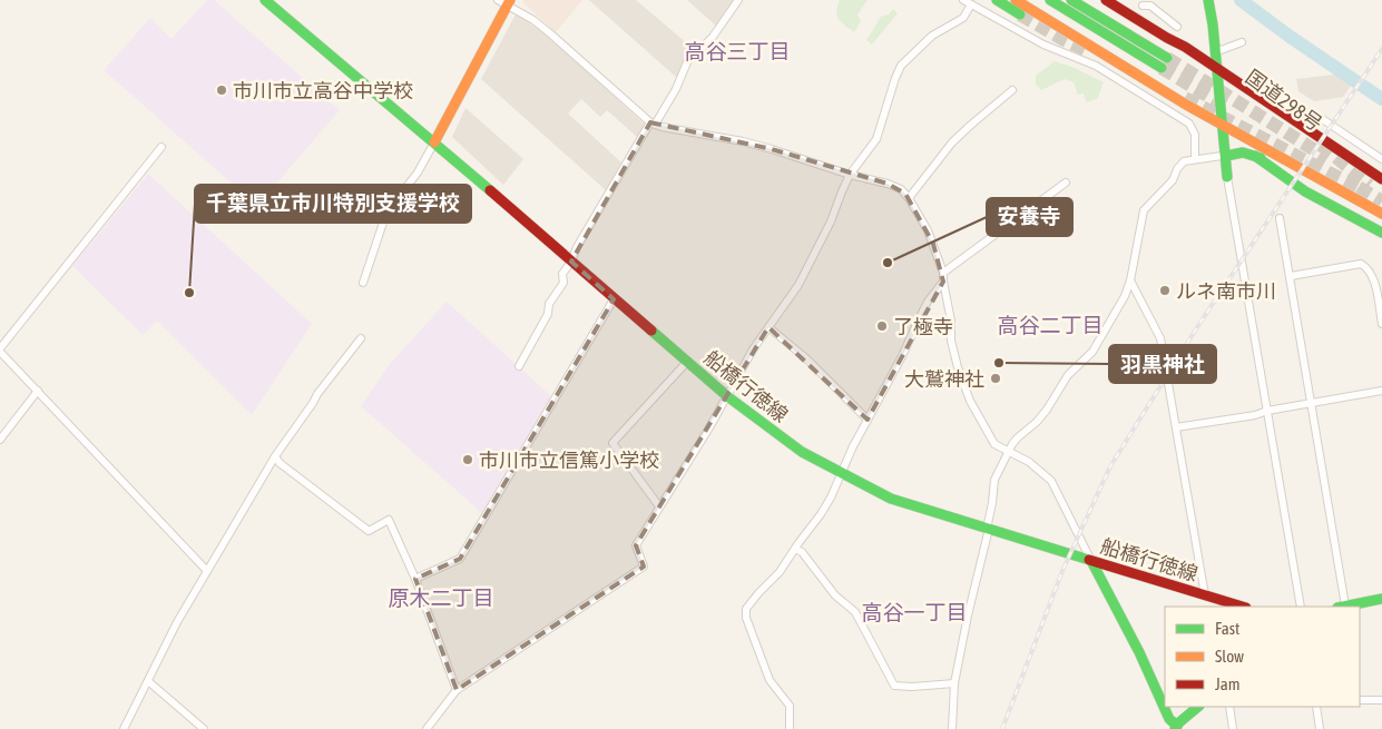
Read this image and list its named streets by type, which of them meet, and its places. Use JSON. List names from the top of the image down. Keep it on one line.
{"streets":{"main road":["国道298号","船橋行徳線"]},"districts":["高谷三丁目","高谷二丁目","原木二丁目","高谷一丁目"],"places":["市川市立高谷中学校","安養寺","ルネ南市川","千葉県立市川特別支援学校","了極寺","羽黒神社","大鷲神社","市川市立信篤小学校"],"legend":["Fast","Slow","Jam"]}
